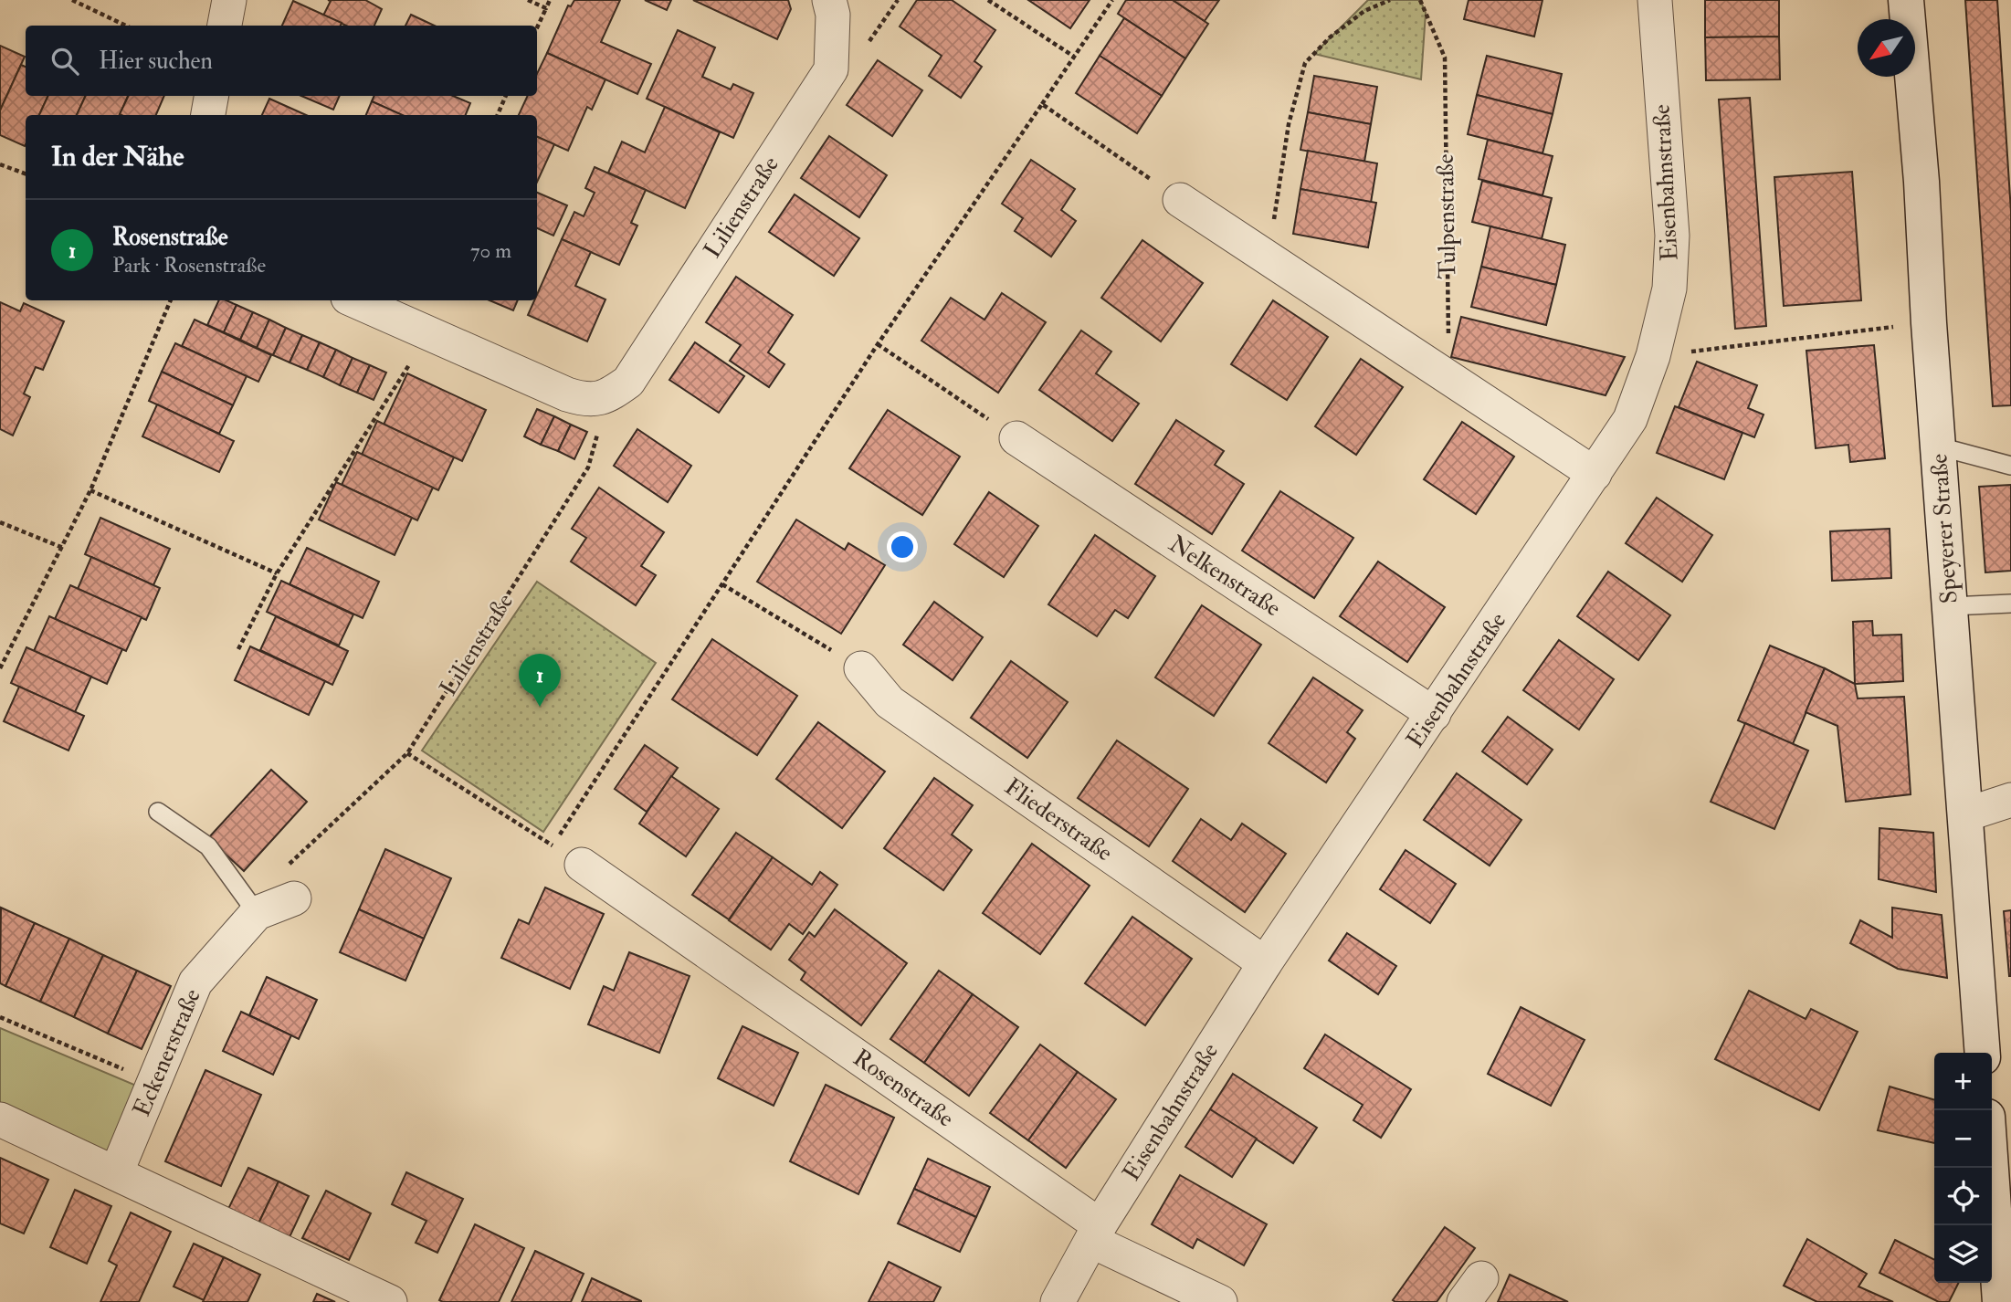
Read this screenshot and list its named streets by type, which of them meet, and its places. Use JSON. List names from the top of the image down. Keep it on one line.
{"streets":{"main road":["Speyerer Straße"],"street":["Eisenbahnstraße","Lilienstraße","Nelkenstraße","Fliederstraße","Eckenerstraße","Rosenstraße"],"path":["Tulpenstraße"]},"crossings":[["Eisenbahnstraße","Nelkenstraße"],["Eisenbahnstraße","Fliederstraße"],["Eisenbahnstraße","Rosenstraße"],["Lilienstraße","Eckenerstraße"]],"north":"bottom left","page":{"search":"Hier suchen","heading":"In der Nähe","list":[{"mark":"1","name":"Rosenstraße","note":"Park · Rosenstraße","value":"70 m"}],"pins":"1","map_buttons":["+","−"]}}
